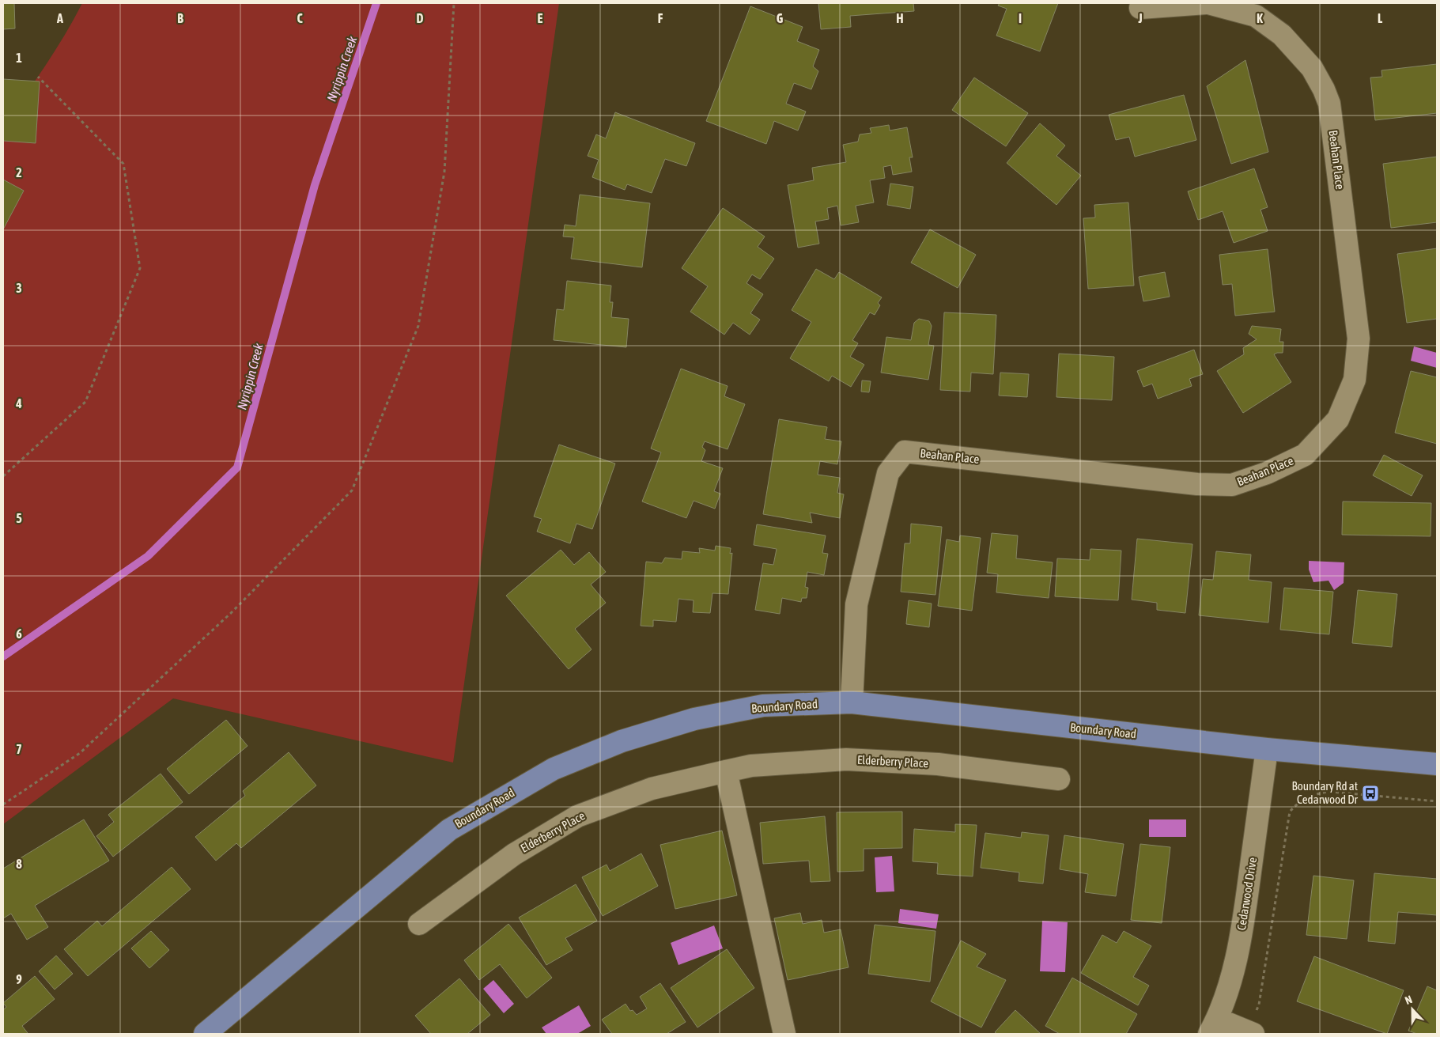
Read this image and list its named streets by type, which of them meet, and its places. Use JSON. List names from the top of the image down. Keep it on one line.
{"streets":{"main road":["Boundary Road"],"street":["Beahan Place","Elderberry Place","Cedarwood Drive"]},"crossings":[["Beahan Place","Boundary Road"],["Boundary Road","Cedarwood Drive"]],"water":["Nyrippin Creek"],"places":{"bus stop":["Boundary Rd at Cedarwood Dr"]},"north":"top","grid":{"columns":["A","B","C","D","E","F","G","H","I","J","K","L"],"rows":["1","2","3","4","5","6","7","8","9"]}}
